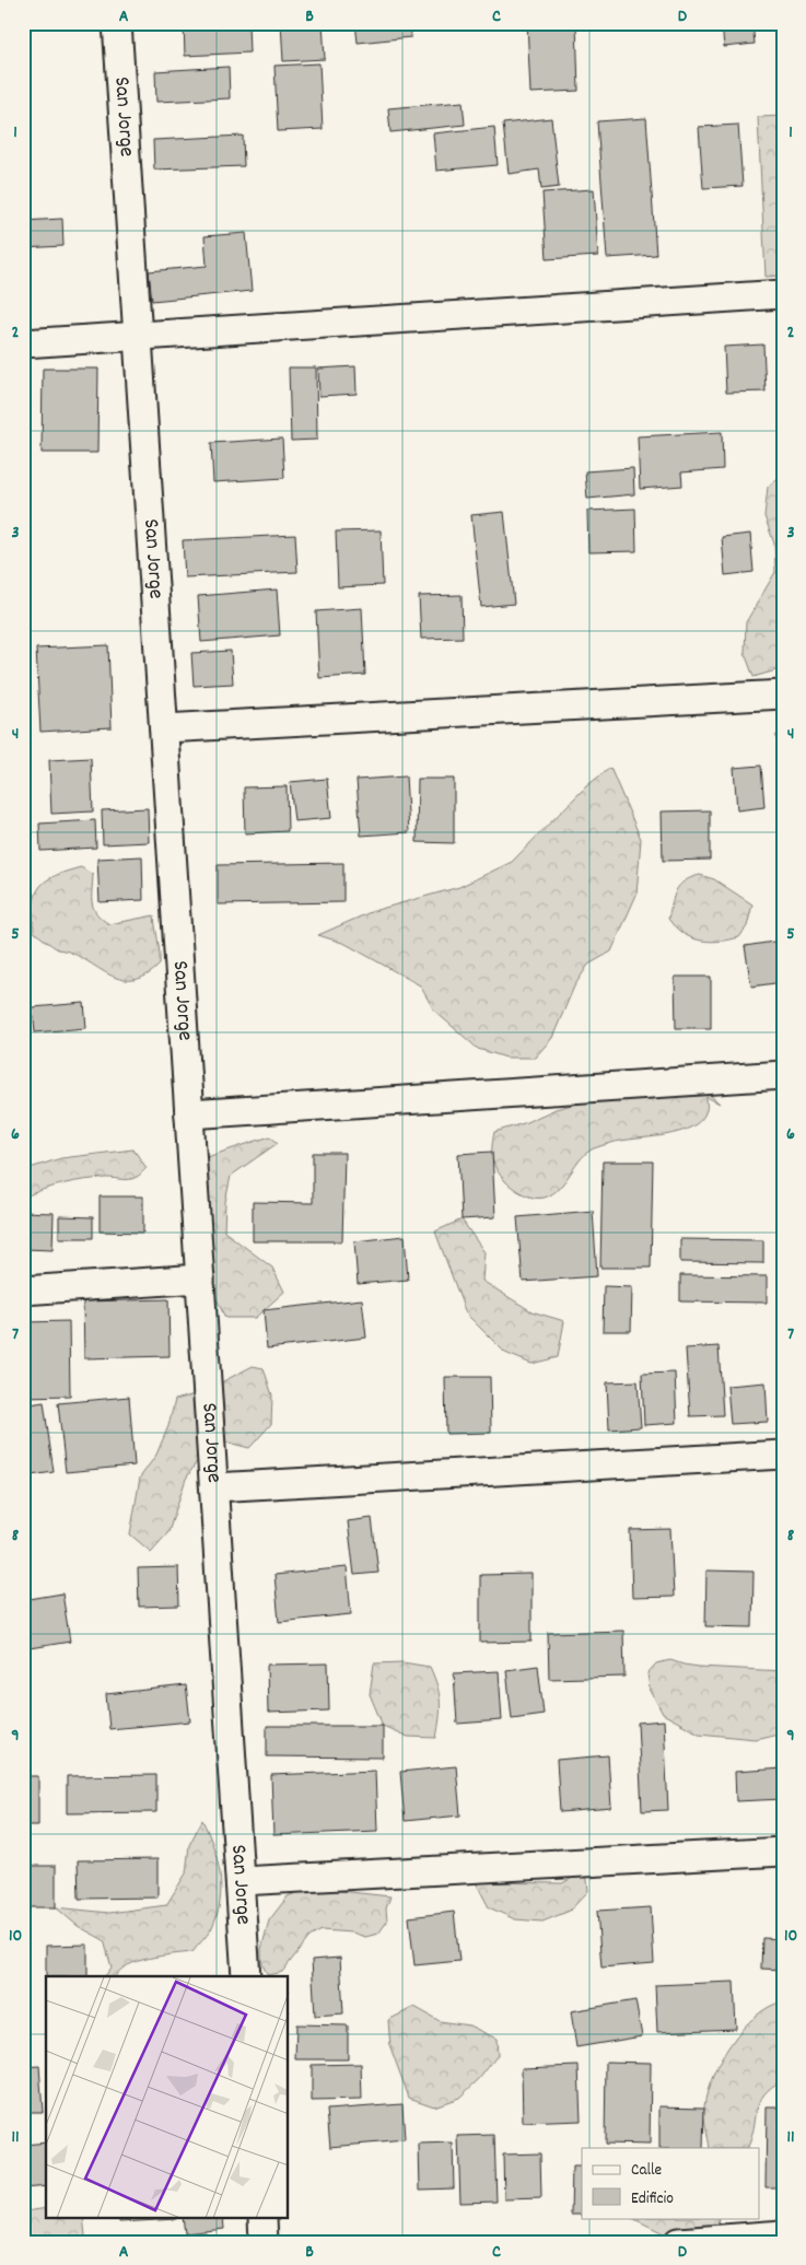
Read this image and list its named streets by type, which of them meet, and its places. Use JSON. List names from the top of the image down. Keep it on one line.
{"streets":{"street":["San Jorge"]},"legend":["Calle","Edificio"],"grid":{"columns":["A","B","C","D"],"rows":["1","2","3","4","5","6","7","8","9","10","11"]}}
